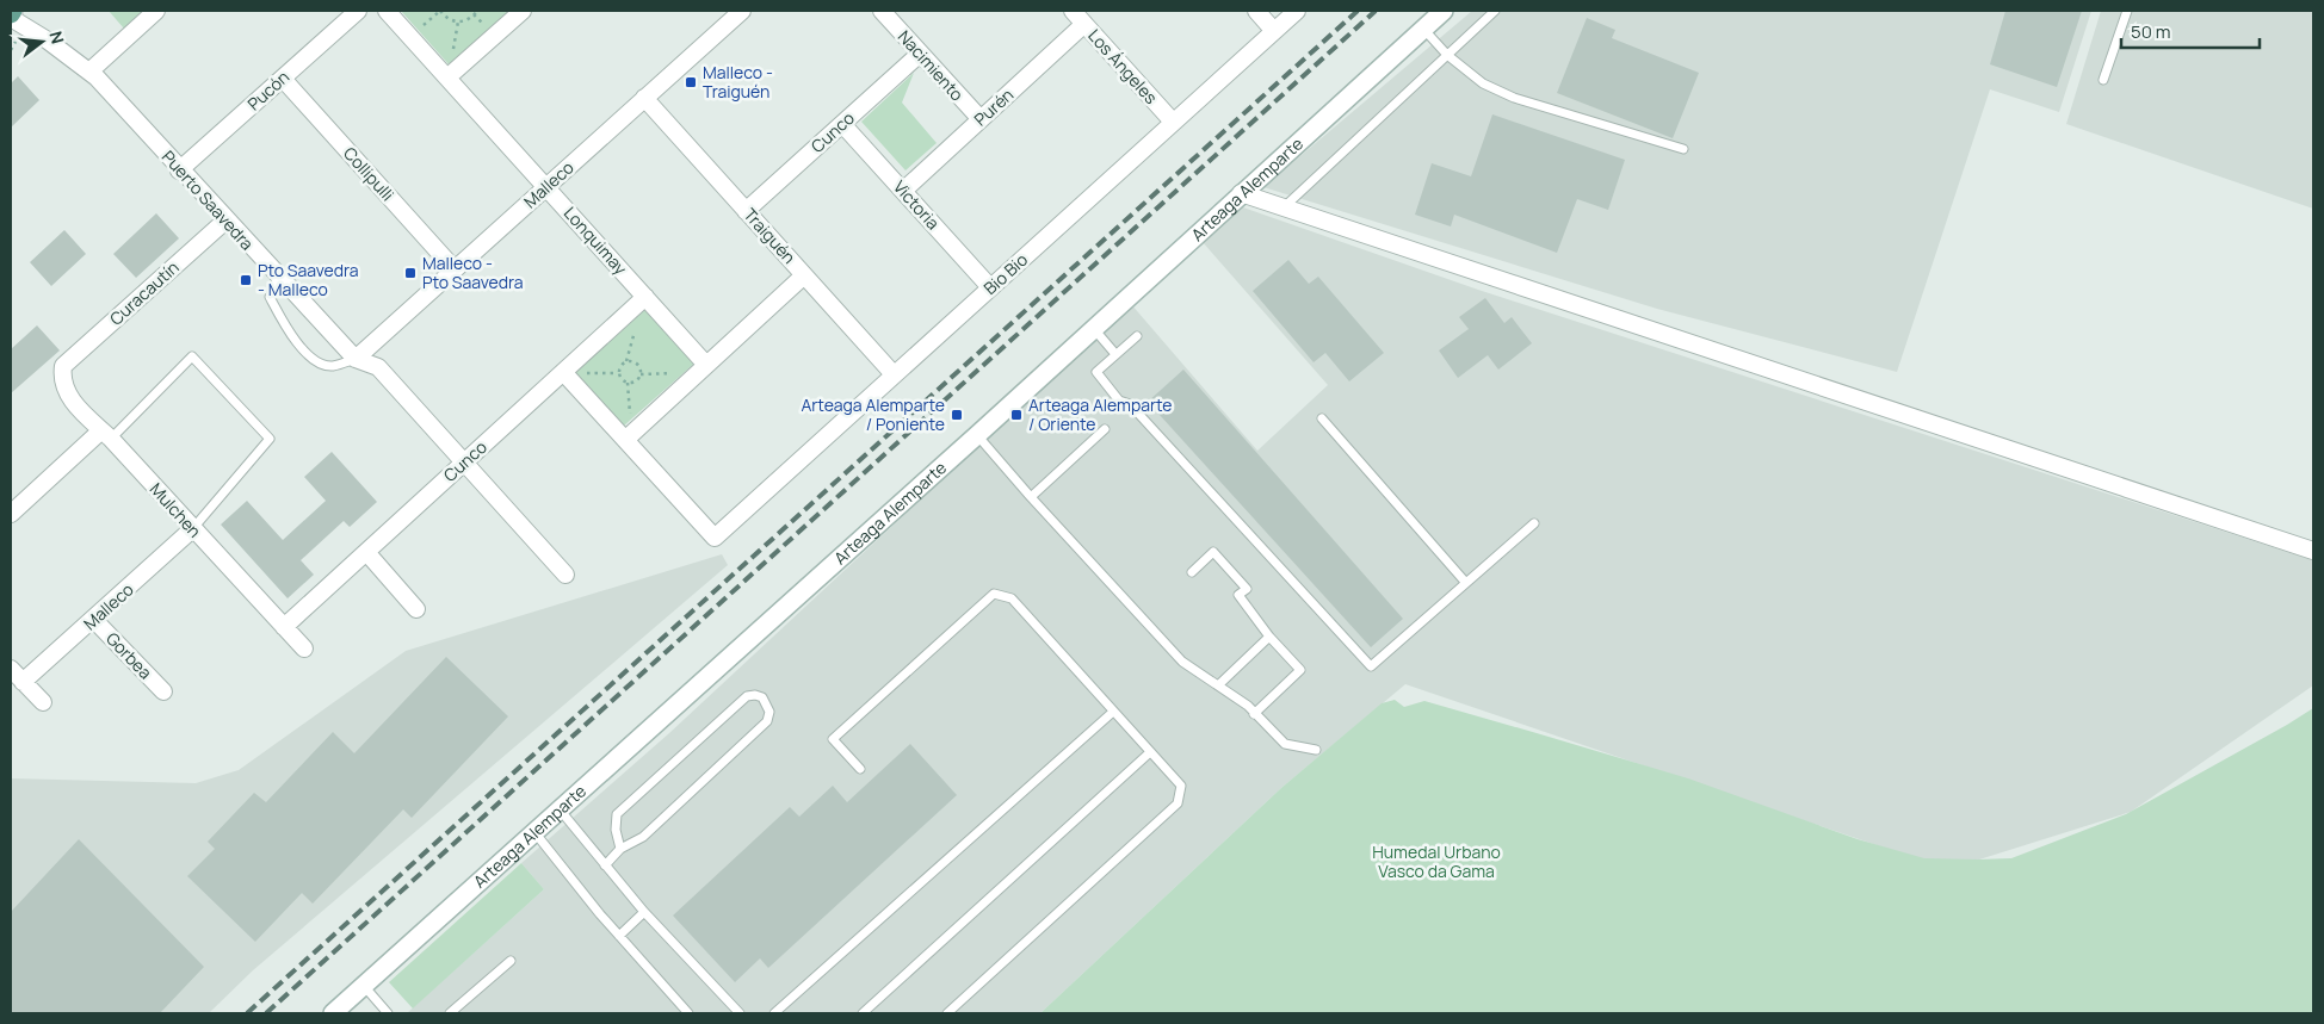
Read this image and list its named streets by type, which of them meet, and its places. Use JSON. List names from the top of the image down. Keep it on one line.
{"streets":{"main road":["Arteaga Alemparte"],"street":["Nacimiento","Los Ángeles","Pucón","Purén","Cunco","Collipulli","Malleco","Puerto Saavedra","Victoria","Traiguén","Lonquimay","Bio Bio","Curacautín","Mulchen","Gorbea"]},"crossings":[["Nacimiento","Purén"],["Nacimiento","Cunco"],["Los Ángeles","Purén"],["Los Ángeles","Bio Bio"],["Pucón","Collipulli"],["Pucón","Puerto Saavedra"],["Purén","Victoria"],["Cunco","Puerto Saavedra"],["Cunco","Victoria"],["Cunco","Traiguén"],["Cunco","Lonquimay"],["Cunco","Mulchen"],["Collipulli","Malleco"],["Malleco","Puerto Saavedra"],["Malleco","Traiguén"],["Malleco","Lonquimay"],["Malleco","Mulchen"],["Malleco","Gorbea"],["Puerto Saavedra","Curacautín"],["Victoria","Bio Bio"],["Traiguén","Bio Bio"],["Curacautín","Mulchen"]],"parks":["Humedal Urbano Vasco da Gama"],"places":{"transit":["Malleco - Traiguén","Malleco - Pto Saavedra","Pto Saavedra - Malleco","Arteaga Alemparte / Poniente","Arteaga Alemparte / Oriente"]},"scale_bar":"50 m","north":"right"}
